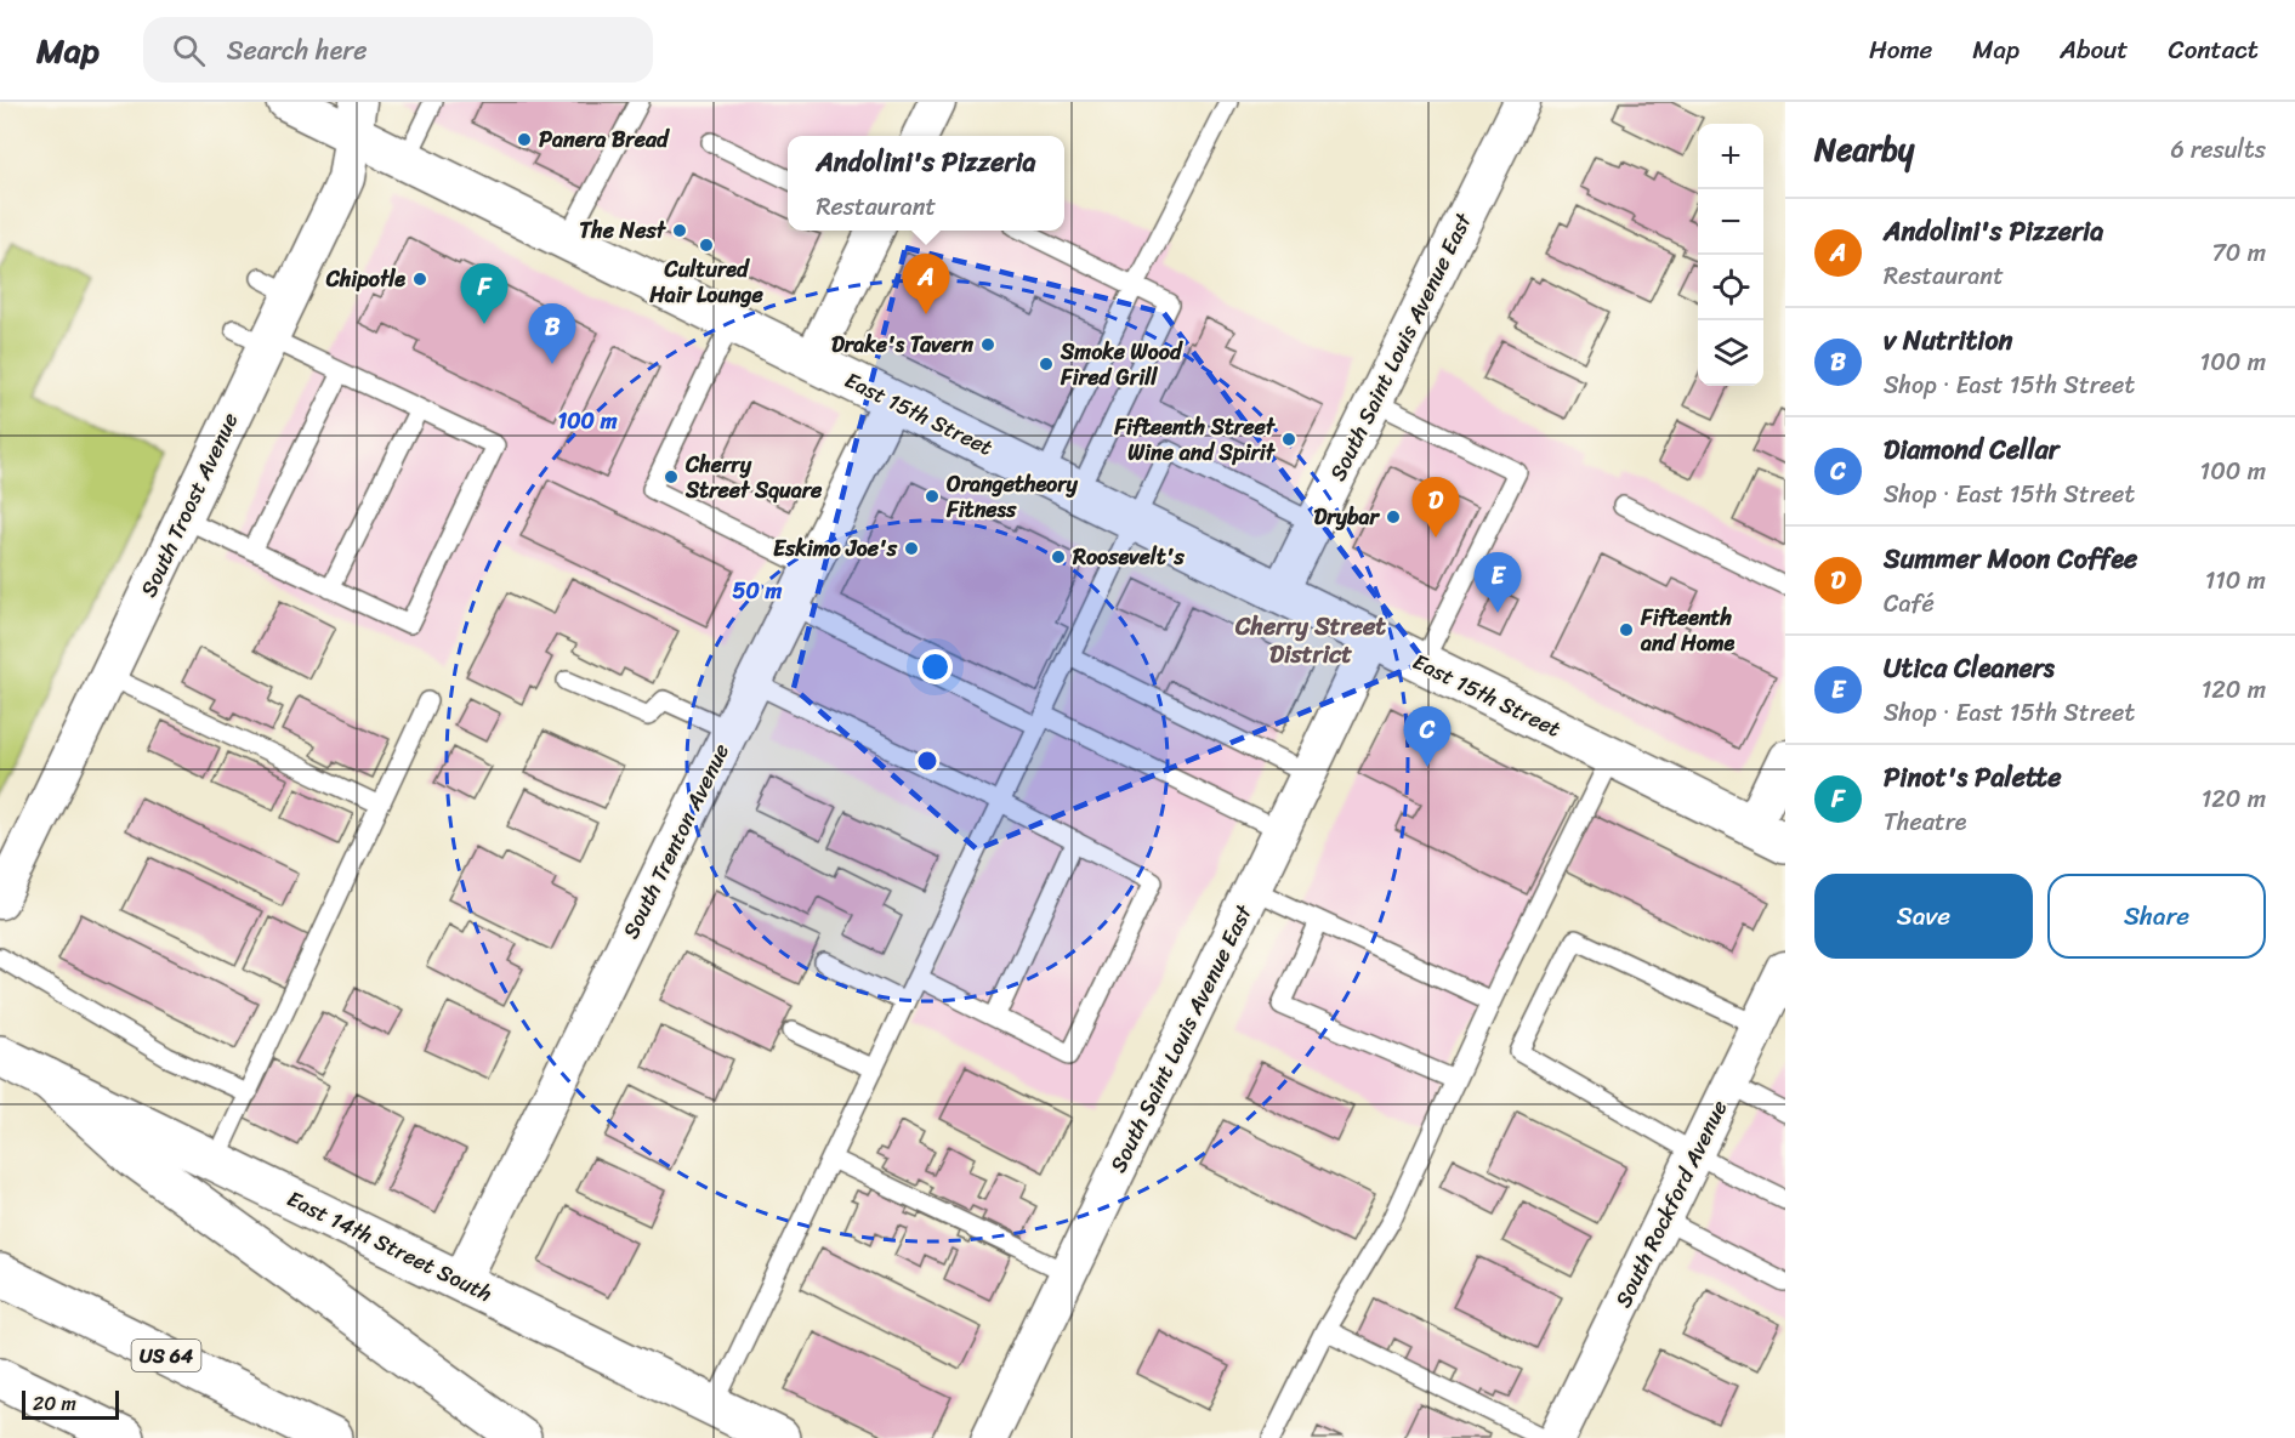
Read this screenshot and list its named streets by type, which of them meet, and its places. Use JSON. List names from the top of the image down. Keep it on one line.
{"streets":{"main road":["East 15th Street","East 14th Street South","US 64"],"street":["South Saint Louis Avenue East","South Troost Avenue","South Trenton Avenue","South Rockford Avenue"]},"crossings":[["South Saint Louis Avenue East","East 15th Street"],["East 15th Street","South Troost Avenue"],["East 15th Street","South Trenton Avenue"],["South Trenton Avenue","East 14th Street South"]],"districts":["Cherry Street District"],"places":["Panera Bread","The Nest","Cultured Hair Lounge","Chipotle","Drake's Tavern","Smoke Wood Fired Grill","Fifteenth Street Wine and Spirit","Cherry Street Square","Orangetheory Fitness","Drybar","Eskimo Joe's","Roosevelt's","Fifteenth and Home"],"scale_bar":"20 m","page":{"header":"Map","search":"Search here","nav":["Home","Map","About","Contact"],"heading":["Nearby","6 results"],"map_buttons":["+","−"],"popup":["Andolini's Pizzeria","Restaurant"],"list":[{"mark":"A","name":"Andolini's Pizzeria","note":"Restaurant","value":"70 m"},{"mark":"B","name":"v Nutrition","note":"Shop · East 15th Street","value":"100 m"},{"mark":"C","name":"Diamond Cellar","note":"Shop · East 15th Street","value":"100 m"},{"mark":"D","name":"Summer Moon Coffee","note":"Café","value":"110 m"},{"mark":"E","name":"Utica Cleaners","note":"Shop · East 15th Street","value":"120 m"},{"mark":"F","name":"Pinot's Palette","note":"Theatre","value":"120 m"}],"pins":["A","F","B","D","E","C"],"buttons":["Save","Share"],"scale":"20 m"},"rings":["100 m","50 m"]}
